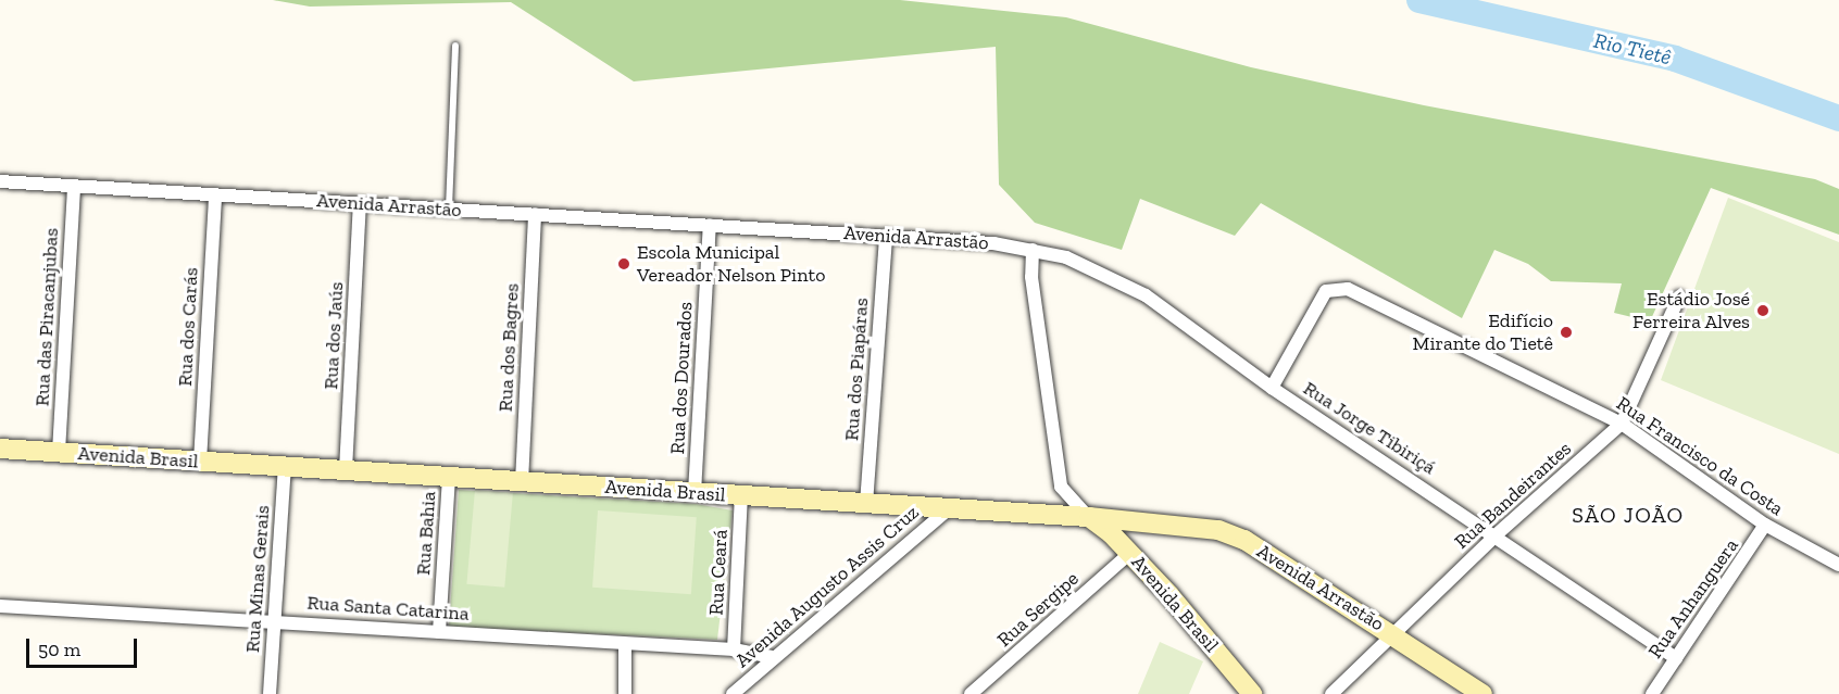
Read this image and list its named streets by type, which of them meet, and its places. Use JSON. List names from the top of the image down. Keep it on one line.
{"streets":{"street":["Avenida Arrastão","Rua das Piracanjubas","Rua dos Carás","Rua dos Jaús","Rua dos Bagres","Rua dos Piapáras","Rua dos Dourados","Rua Jorge Tibiriçá","Rua Francisco da Costa","Avenida Brasil","Rua Bandeirantes","Rua Bahia","Rua Ceará","Rua Minas Gerais","Avenida Augusto Assis Cruz","Rua Anhanguera","Rua Santa Catarina","Rua Sergipe"]},"crossings":[["Avenida Arrastão","Rua das Piracanjubas"],["Avenida Arrastão","Rua dos Carás"],["Avenida Arrastão","Rua dos Jaús"],["Avenida Arrastão","Rua dos Bagres"],["Avenida Arrastão","Rua dos Piapáras"],["Avenida Arrastão","Rua dos Dourados"],["Avenida Arrastão","Rua Jorge Tibiriçá"],["Avenida Arrastão","Avenida Brasil"],["Avenida Arrastão","Rua Bandeirantes"],["Rua das Piracanjubas","Avenida Brasil"],["Rua dos Carás","Avenida Brasil"],["Rua dos Jaús","Avenida Brasil"],["Rua dos Bagres","Avenida Brasil"],["Rua dos Piapáras","Avenida Brasil"],["Rua dos Dourados","Avenida Brasil"],["Rua Jorge Tibiriçá","Rua Francisco da Costa"],["Rua Jorge Tibiriçá","Rua Bandeirantes"],["Rua Jorge Tibiriçá","Rua Anhanguera"],["Rua Francisco da Costa","Rua Bandeirantes"],["Rua Francisco da Costa","Rua Anhanguera"],["Avenida Brasil","Rua Bahia"],["Avenida Brasil","Rua Ceará"],["Avenida Brasil","Rua Minas Gerais"],["Avenida Brasil","Avenida Augusto Assis Cruz"],["Avenida Brasil","Rua Sergipe"],["Rua Bahia","Rua Santa Catarina"],["Rua Ceará","Rua Santa Catarina"],["Rua Minas Gerais","Rua Santa Catarina"],["Avenida Augusto Assis Cruz","Rua Santa Catarina"]],"districts":["SÃO JOÃO"],"water":["Rio Tietê"],"places":["Escola Municipal Vereador Nelson Pinto","Estádio José Ferreira Alves","Edifício Mirante do Tietê"],"scale_bar":"50 m"}
